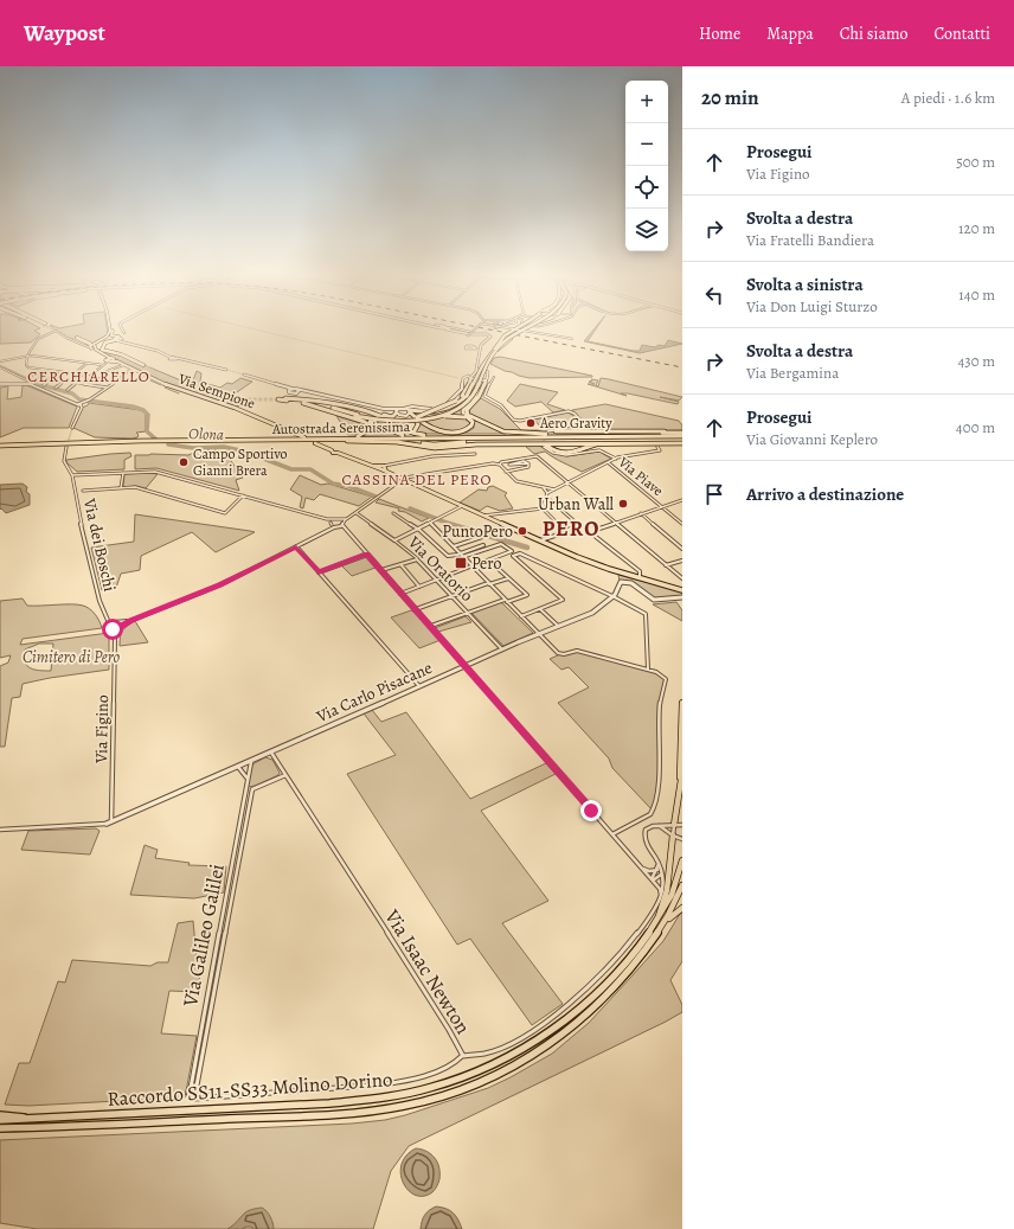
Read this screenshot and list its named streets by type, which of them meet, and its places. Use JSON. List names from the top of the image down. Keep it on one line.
{"streets":{"highway":["Autostrada Serenissima"],"main road":["Via Sempione","Raccordo SS11-SS33 Molino Dorino"],"street":["Via Piave","Via dei Boschi","Via Oratorio","Via Carlo Pisacane","Via Figino","Via Galileo Galilei","Via Isaac Newton"]},"crossings":[["Via Sempione","Autostrada Serenissima"],["Via dei Boschi","Via Figino"],["Via Oratorio","Via Carlo Pisacane"],["Via Carlo Pisacane","Via Figino"],["Via Carlo Pisacane","Via Galileo Galilei"],["Via Carlo Pisacane","Via Isaac Newton"]],"districts":["CERCHIARELLO","CASSINA DEL PERO","PERO"],"water":["Olona"],"parks":["Cimitero di Pero"],"places":{"other":["Aero Gravity","Campo Sportivo Gianni Brera","Urban Wall","PuntoPero"],"transit":["Pero"]},"page":{"header":"Waypost","nav":["Home","Mappa","Chi siamo","Contatti"],"heading":["20 min","A piedi · 1.6 km"],"map_buttons":["+","−"],"list":[["Prosegui","Via Figino","500 m"],["Svolta a destra","Via Fratelli Bandiera","120 m"],["Svolta a sinistra","Via Don Luigi Sturzo","140 m"],["Svolta a destra","Via Bergamina","430 m"],["Prosegui","Via Giovanni Keplero","400 m"],"Arrivo a destinazione"]}}
